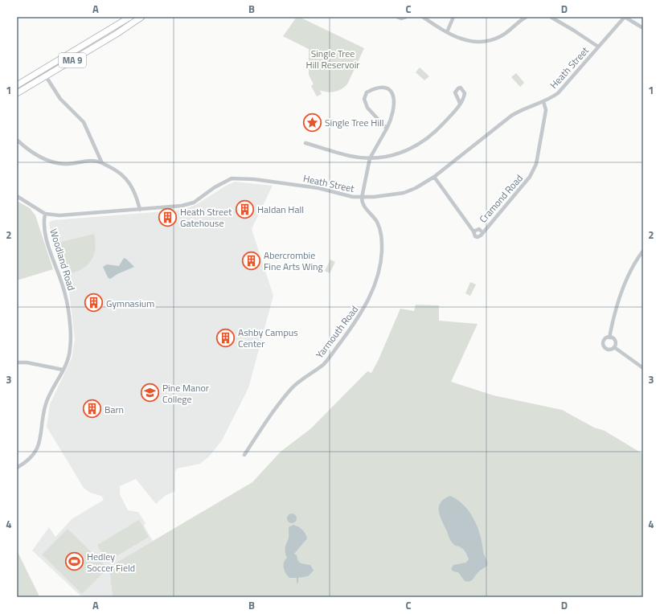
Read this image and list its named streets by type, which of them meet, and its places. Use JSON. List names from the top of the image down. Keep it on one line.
{"streets":{"highway":["MA 9"],"street":["Heath Street","Cramond Road","Woodland Road","Yarmouth Road"]},"crossings":[["Heath Street","Cramond Road"],["Heath Street","Woodland Road"],["Heath Street","Yarmouth Road"]],"parks":["Single Tree Hill Reservoir"],"places":{"place":["Single Tree Hill"],"building":["Haldan Hall","Heath Street Gatehouse","Abercrombie Fine Arts Wing","Gymnasium","Ashby Campus Center","Barn"],"school or university":["Pine Manor College"],"sports":["Hedley Soccer Field"]},"grid":{"columns":["A","B","C","D"],"rows":["1","2","3","4"]}}
